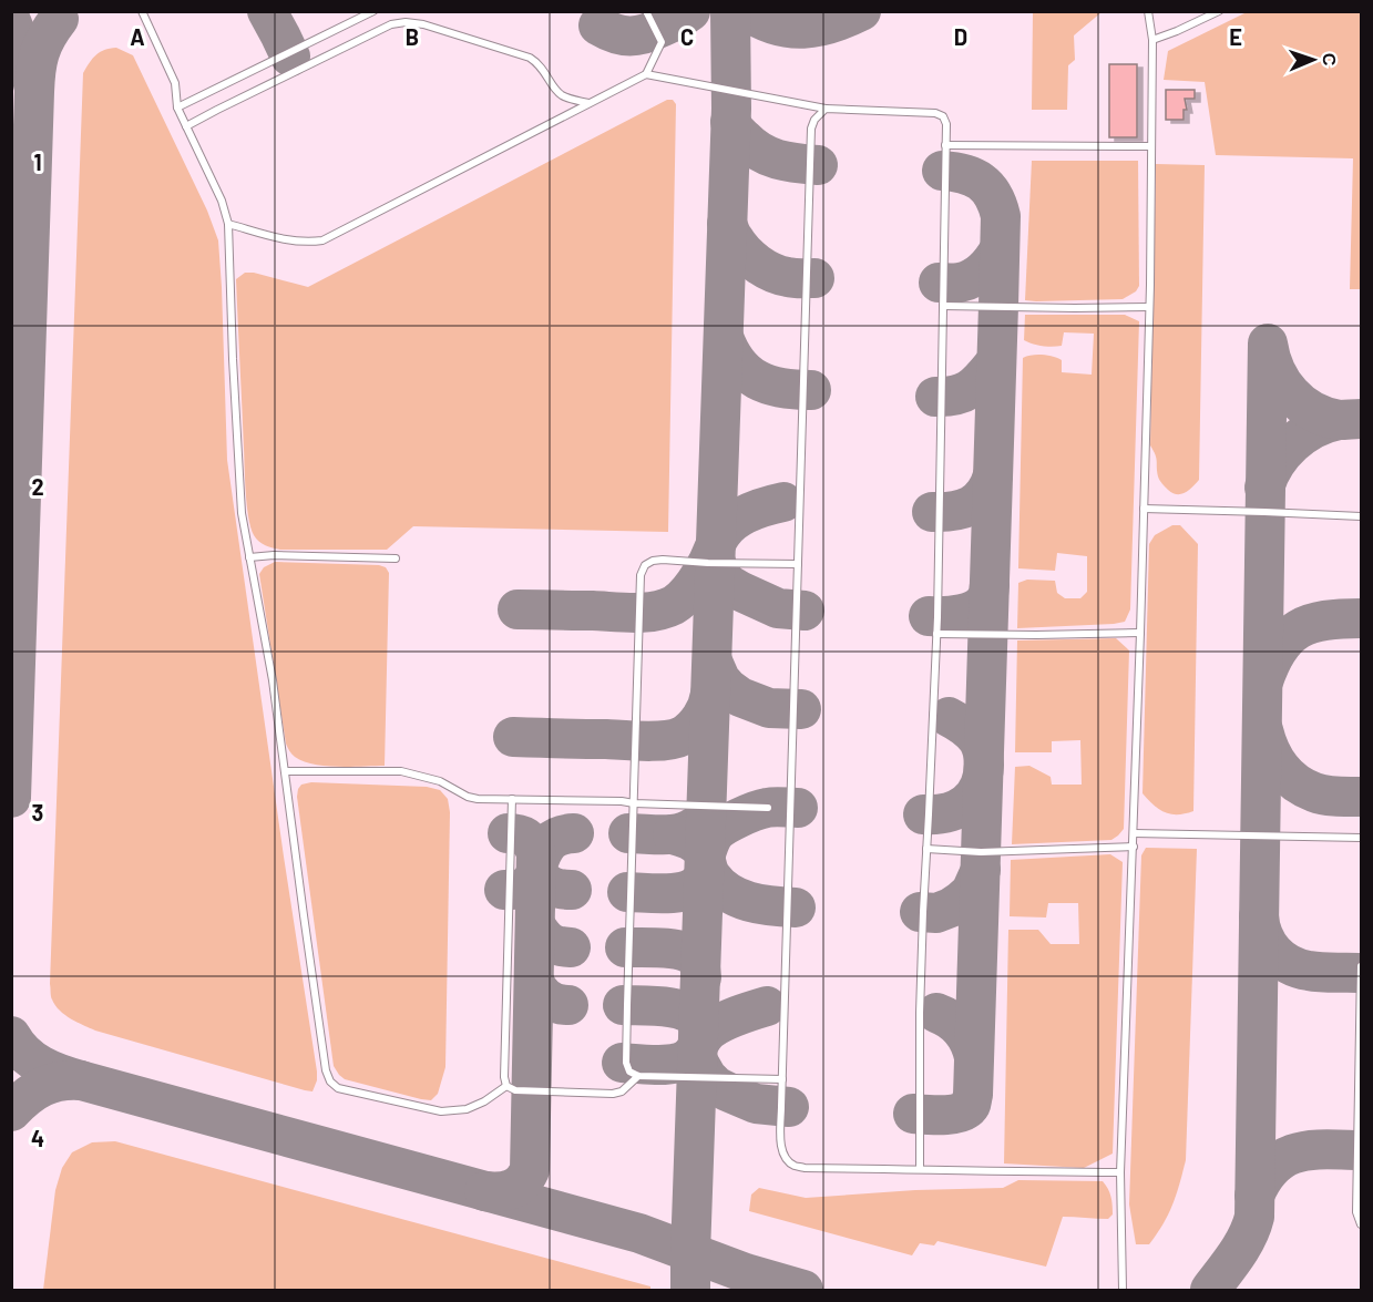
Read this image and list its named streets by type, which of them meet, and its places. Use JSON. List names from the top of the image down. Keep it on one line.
{"north":"right","grid":{"columns":["A","B","C","D","E"],"rows":["1","2","3","4"]}}
